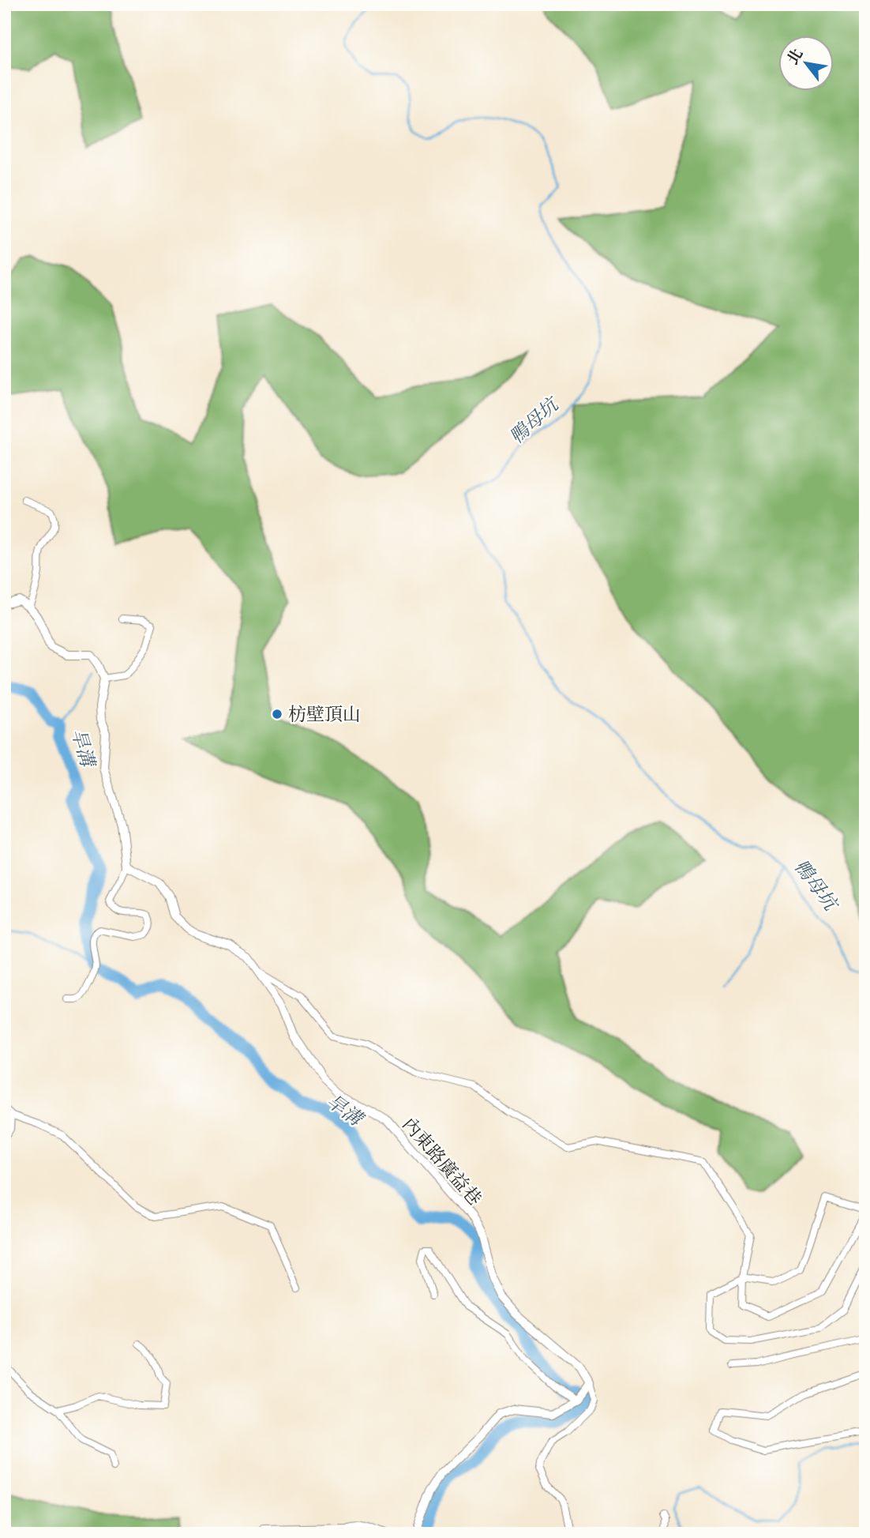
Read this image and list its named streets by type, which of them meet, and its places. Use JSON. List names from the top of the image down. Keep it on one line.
{"streets":{"street":["內東路廣益巷"]},"water":["鴨母坑","旱溝"],"places":["枋壁頂山"],"north":"top left"}
